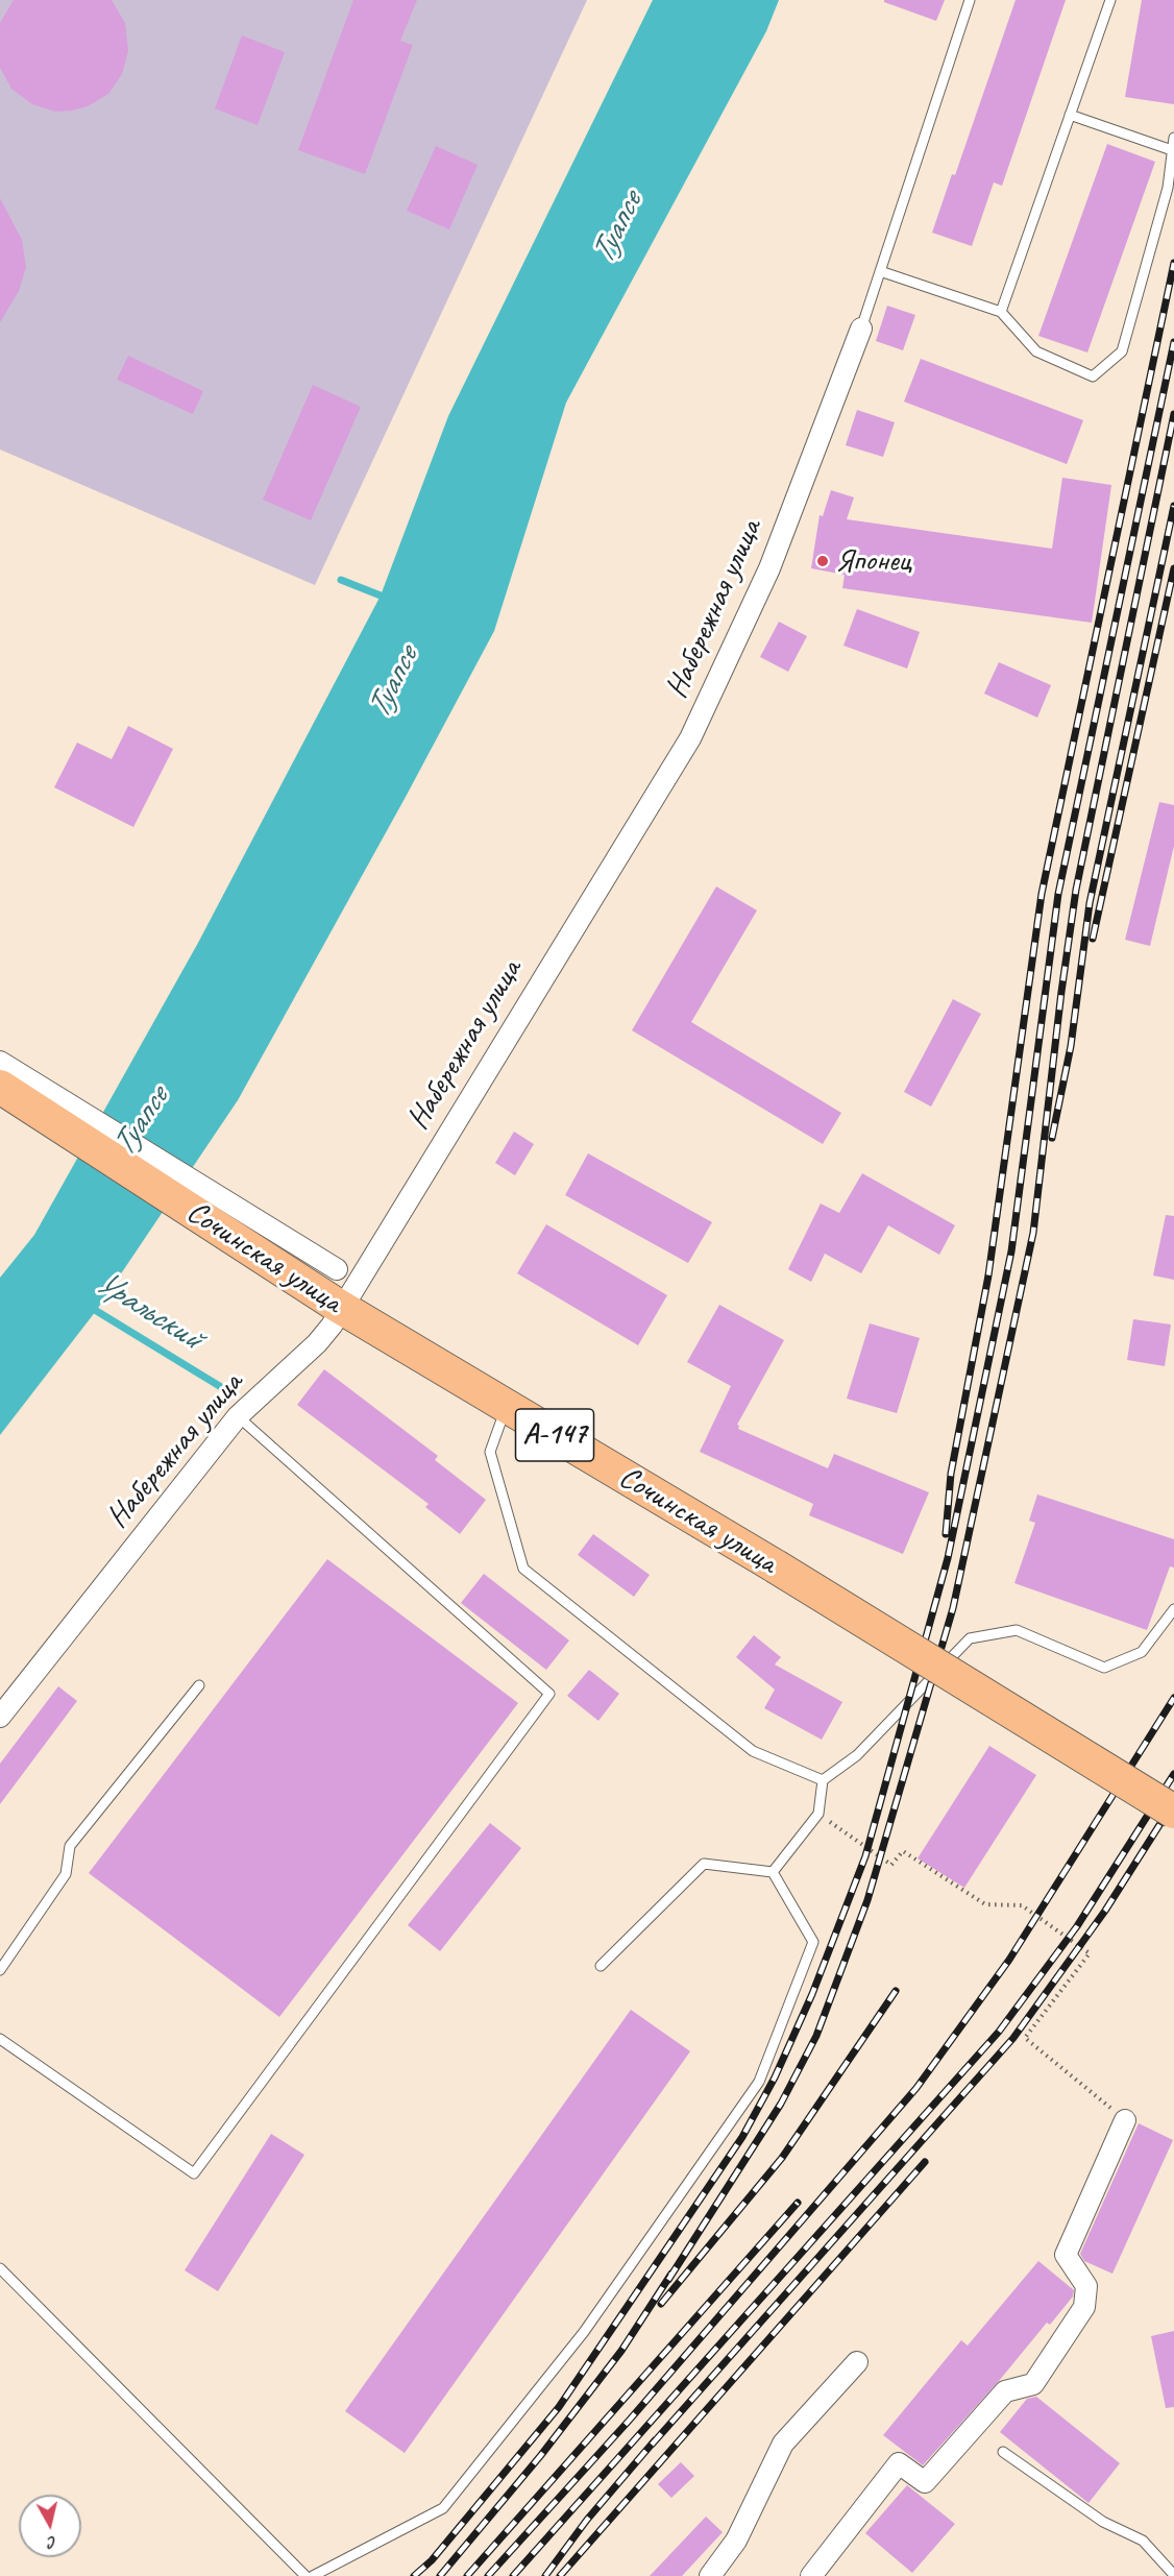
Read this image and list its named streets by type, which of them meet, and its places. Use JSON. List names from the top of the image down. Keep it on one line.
{"streets":{"highway":["Сочинская улица","А-147"],"street":["Набережная улица"]},"crossings":[["Набережная улица","Сочинская улица"]],"water":["Туапсе","Уральский"],"places":["Японец"],"north":"bottom"}
